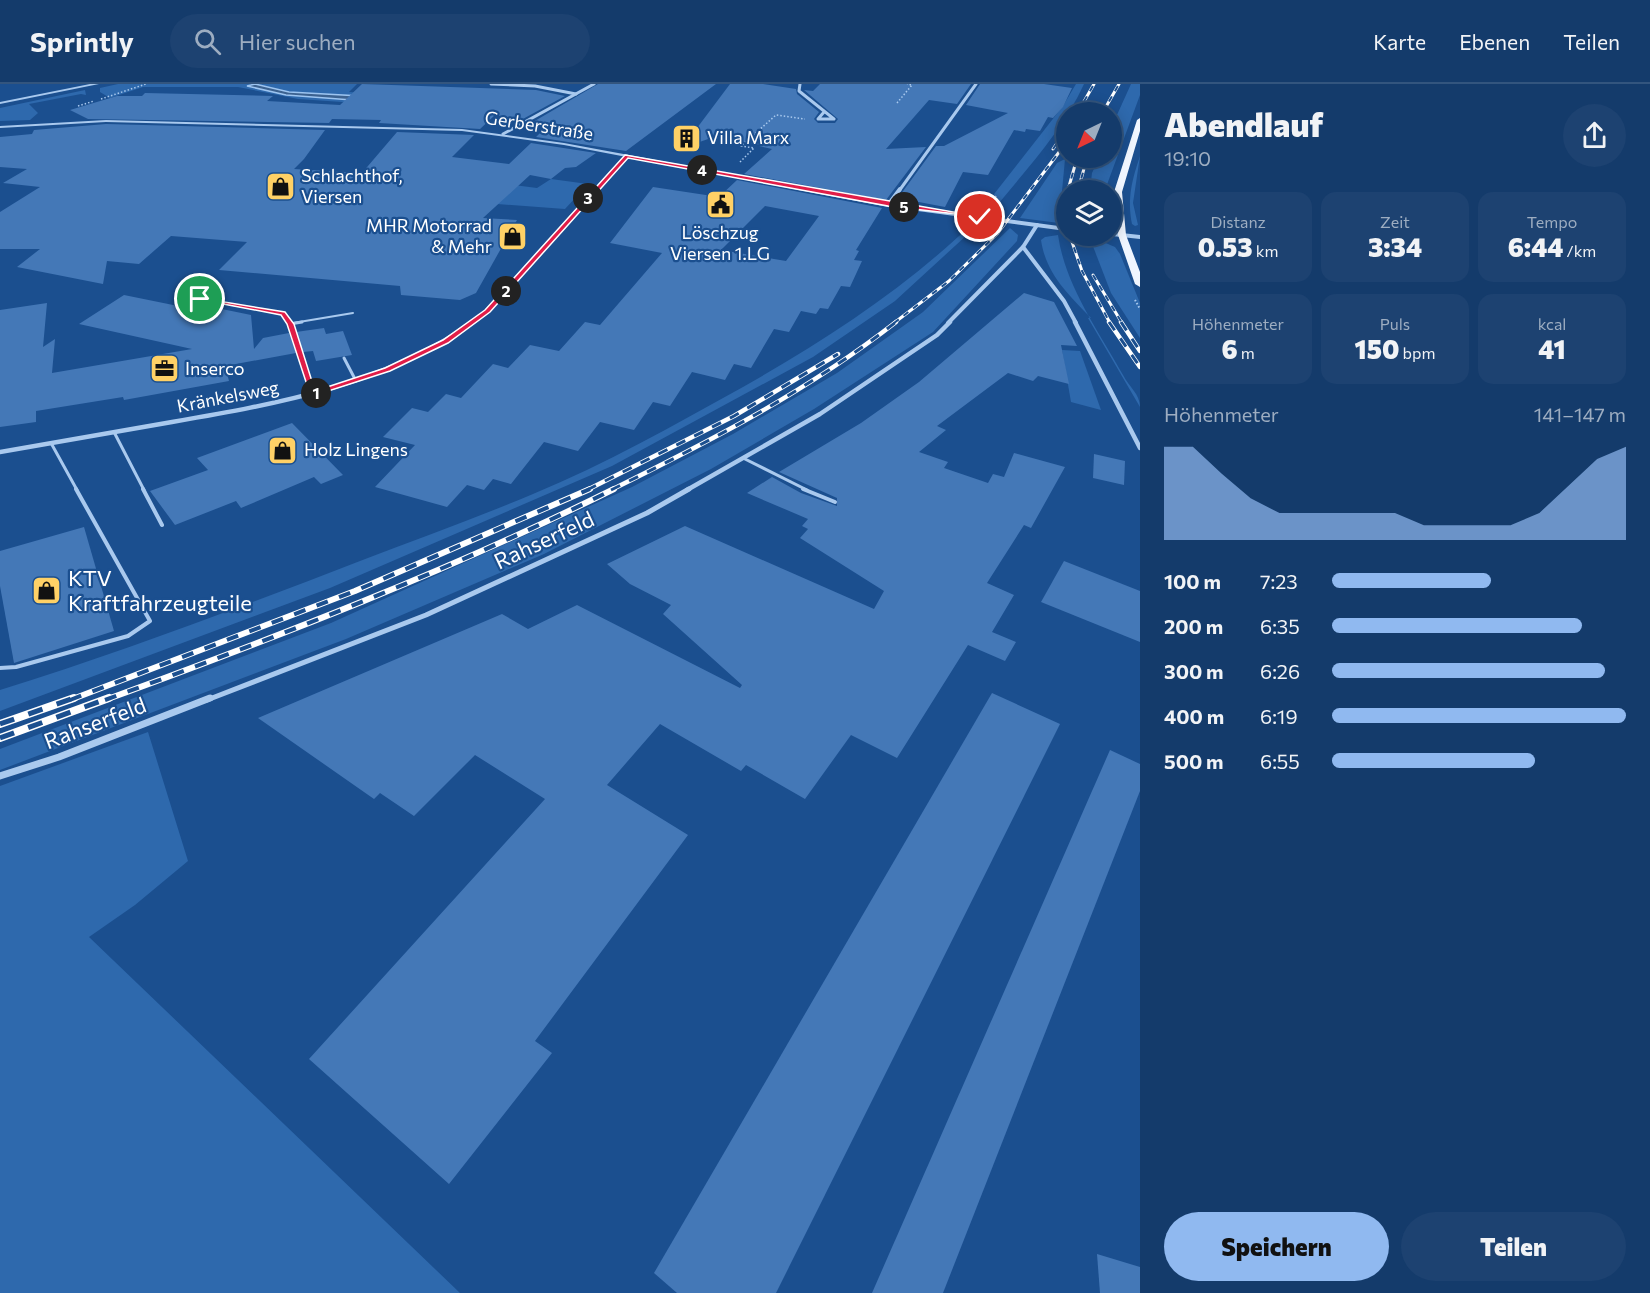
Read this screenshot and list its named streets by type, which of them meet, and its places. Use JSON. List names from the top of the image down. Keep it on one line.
{"streets":{"street":["Gerberstraße","Kränkelsweg","Rahserfeld"]},"crossings":[["Gerberstraße","Kränkelsweg"],["Gerberstraße","Rahserfeld"]],"places":{"building":["Villa Marx"],"shop":["Schlachthof, Viersen","MHR Motorrad & Mehr","Holz Lingens","KTV Kraftfahrzeugteile"],"public building":["Löschzug Viersen 1.LG"],"office":["Inserco"]},"north":"bottom left","page":{"header":"Sprintly","search":"Hier suchen","nav":["Karte","Ebenen","Teilen"],"heading":["Abendlauf","19:10"],"pins":["4","3","5","2","1"],"stats":[["Distanz","0.53 km"],["Zeit","3:34"],["Tempo","6:44 /km"],["Höhenmeter","6 m"],["Puls","150 bpm"],["kcal","41"]],"chart":["Höhenmeter","141–147 m"],"list":[{"name":"100 m","note":"7:23"},{"name":"200 m","note":"6:35"},{"name":"300 m","note":"6:26"},{"name":"400 m","note":"6:19"},{"name":"500 m","note":"6:55"}],"buttons":["Speichern","Teilen"]}}
